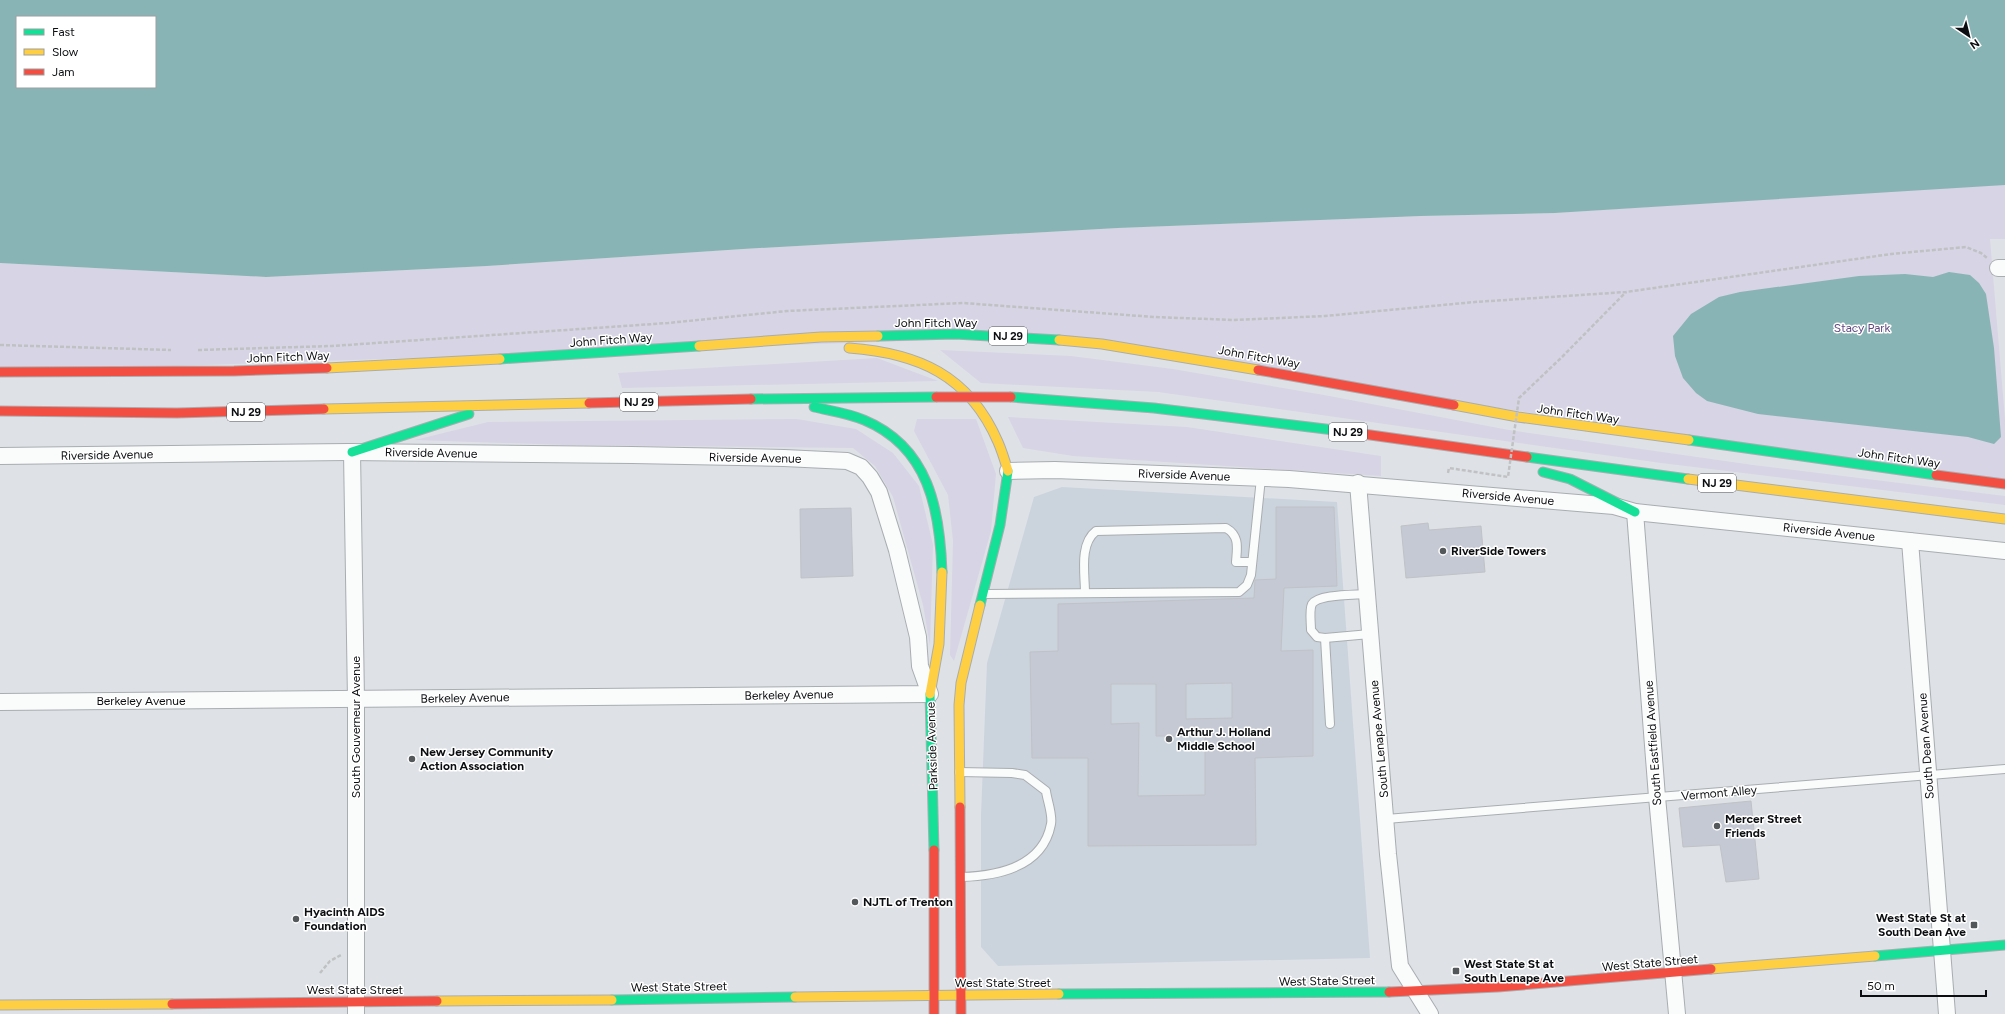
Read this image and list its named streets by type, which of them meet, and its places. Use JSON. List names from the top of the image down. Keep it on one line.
{"streets":{"main road":["John Fitch Way","NJ 29","Parkside Avenue","West State Street"],"street":["Riverside Avenue","Berkeley Avenue","South Gouverneur Avenue","South Lenape Avenue","South Eastfield Avenue","South Dean Avenue"],"lane":["Vermont Alley"]},"crossings":[["Riverside Avenue","South Gouverneur Avenue"],["Riverside Avenue","South Lenape Avenue"],["Riverside Avenue","South Eastfield Avenue"],["Riverside Avenue","Parkside Avenue"],["Riverside Avenue","South Dean Avenue"],["Berkeley Avenue","South Gouverneur Avenue"],["Berkeley Avenue","Parkside Avenue"],["South Gouverneur Avenue","West State Street"],["South Lenape Avenue","Vermont Alley"],["South Lenape Avenue","West State Street"],["South Eastfield Avenue","Vermont Alley"],["South Eastfield Avenue","West State Street"],["Parkside Avenue","West State Street"],["South Dean Avenue","Vermont Alley"],["South Dean Avenue","West State Street"]],"parks":["Stacy Park"],"places":{"other":["RiverSide Towers","Arthur J. Holland Middle School","New Jersey Community Action Association","Mercer Street Friends","NJTL of Trenton","Hyacinth AIDS Foundation"],"transit":["West State St at South Dean Ave","West State St at South Lenape Ave"]},"legend":["Fast","Slow","Jam"],"scale_bar":"50 m","north":"bottom right"}
